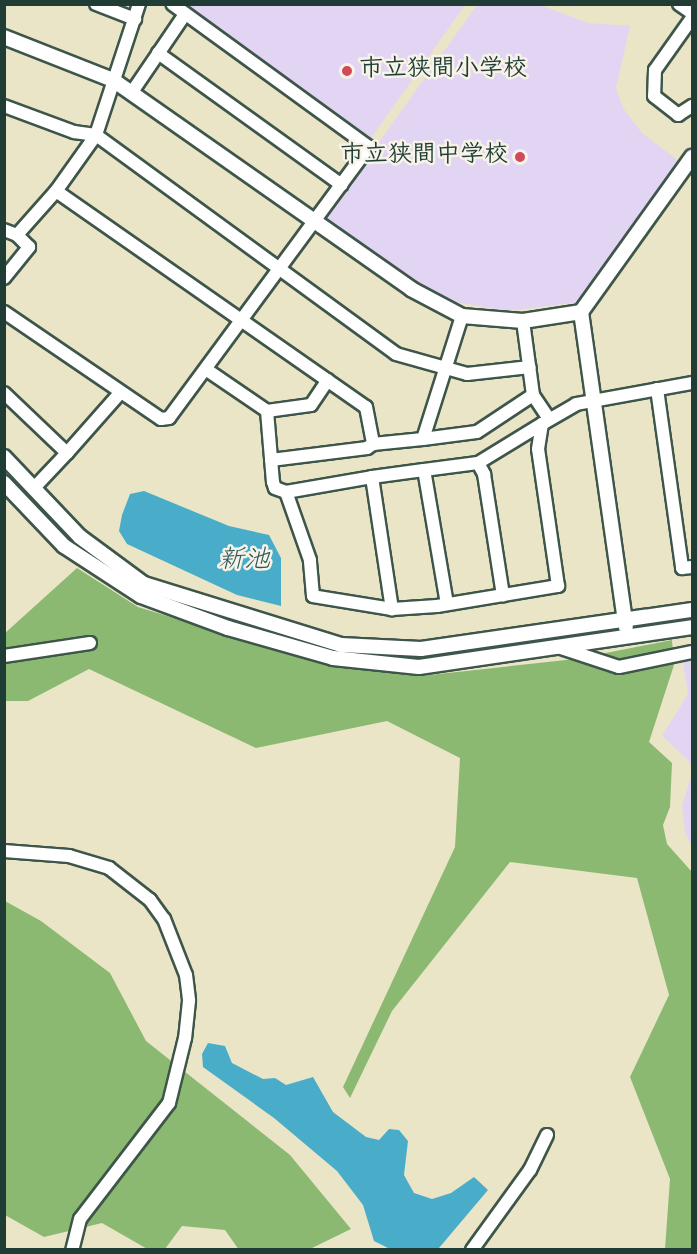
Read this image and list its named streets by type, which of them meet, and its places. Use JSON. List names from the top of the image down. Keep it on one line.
{"water":["新池"],"places":["市立狭間小学校","市立狭間中学校"]}
